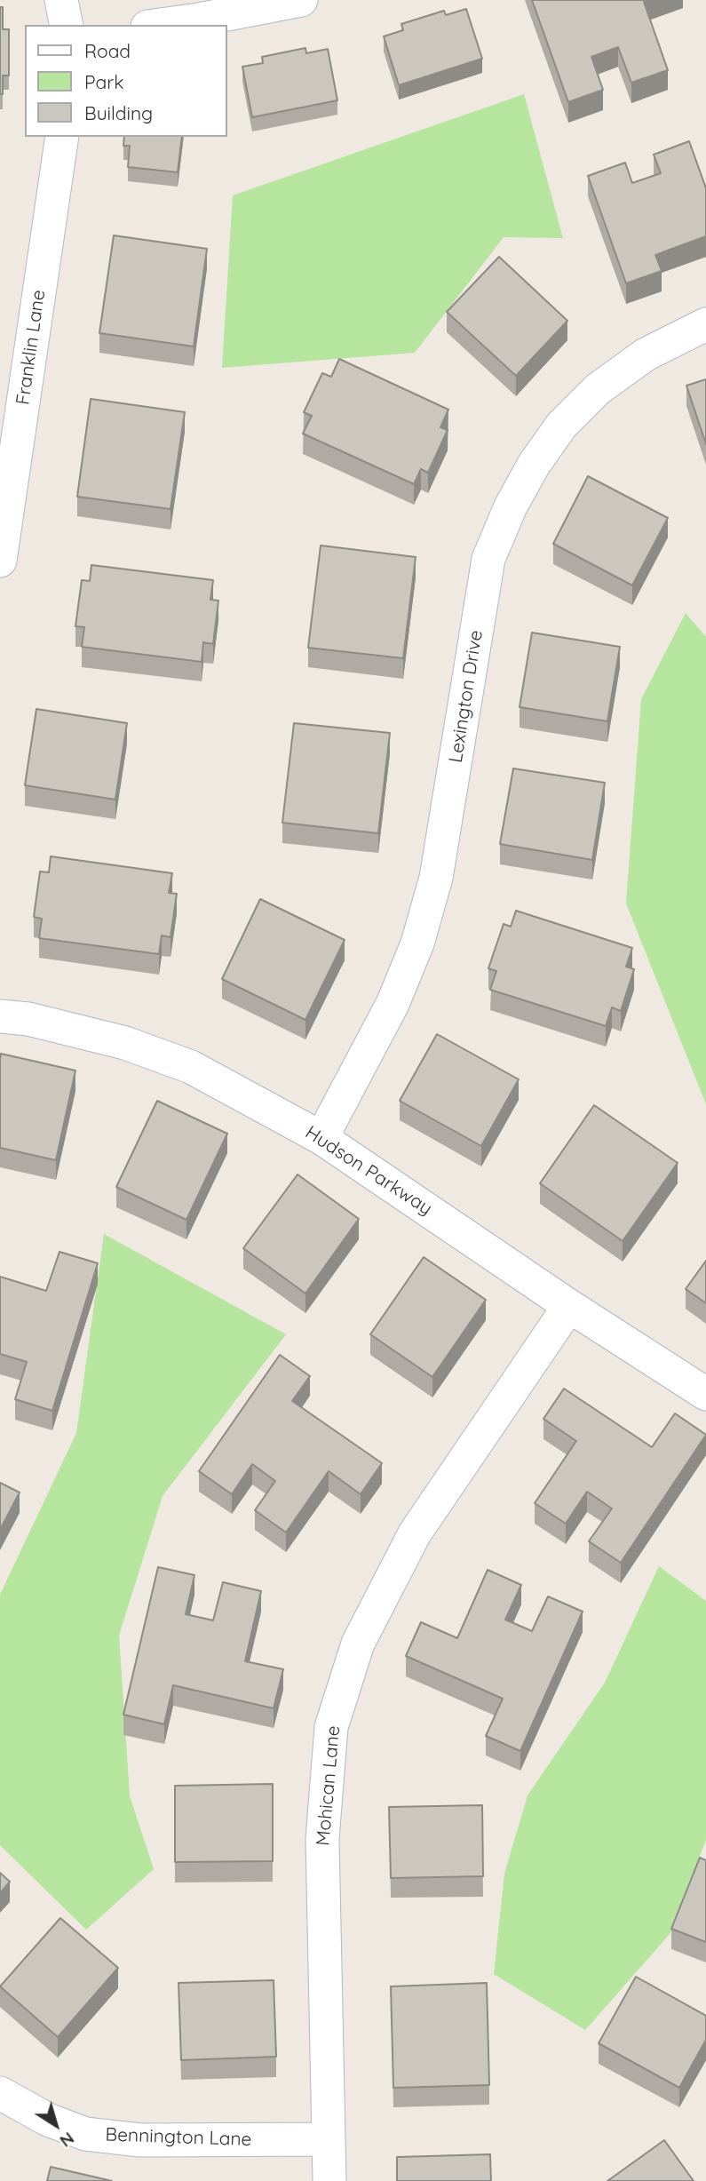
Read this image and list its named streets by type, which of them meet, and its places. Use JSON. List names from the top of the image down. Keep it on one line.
{"streets":{"street":["Franklin Lane","Lexington Drive","Hudson Parkway","Mohican Lane","Bennington Lane"]},"crossings":[["Lexington Drive","Hudson Parkway"],["Hudson Parkway","Mohican Lane"],["Mohican Lane","Bennington Lane"]],"legend":["Road","Park","Building"],"north":"bottom right"}
